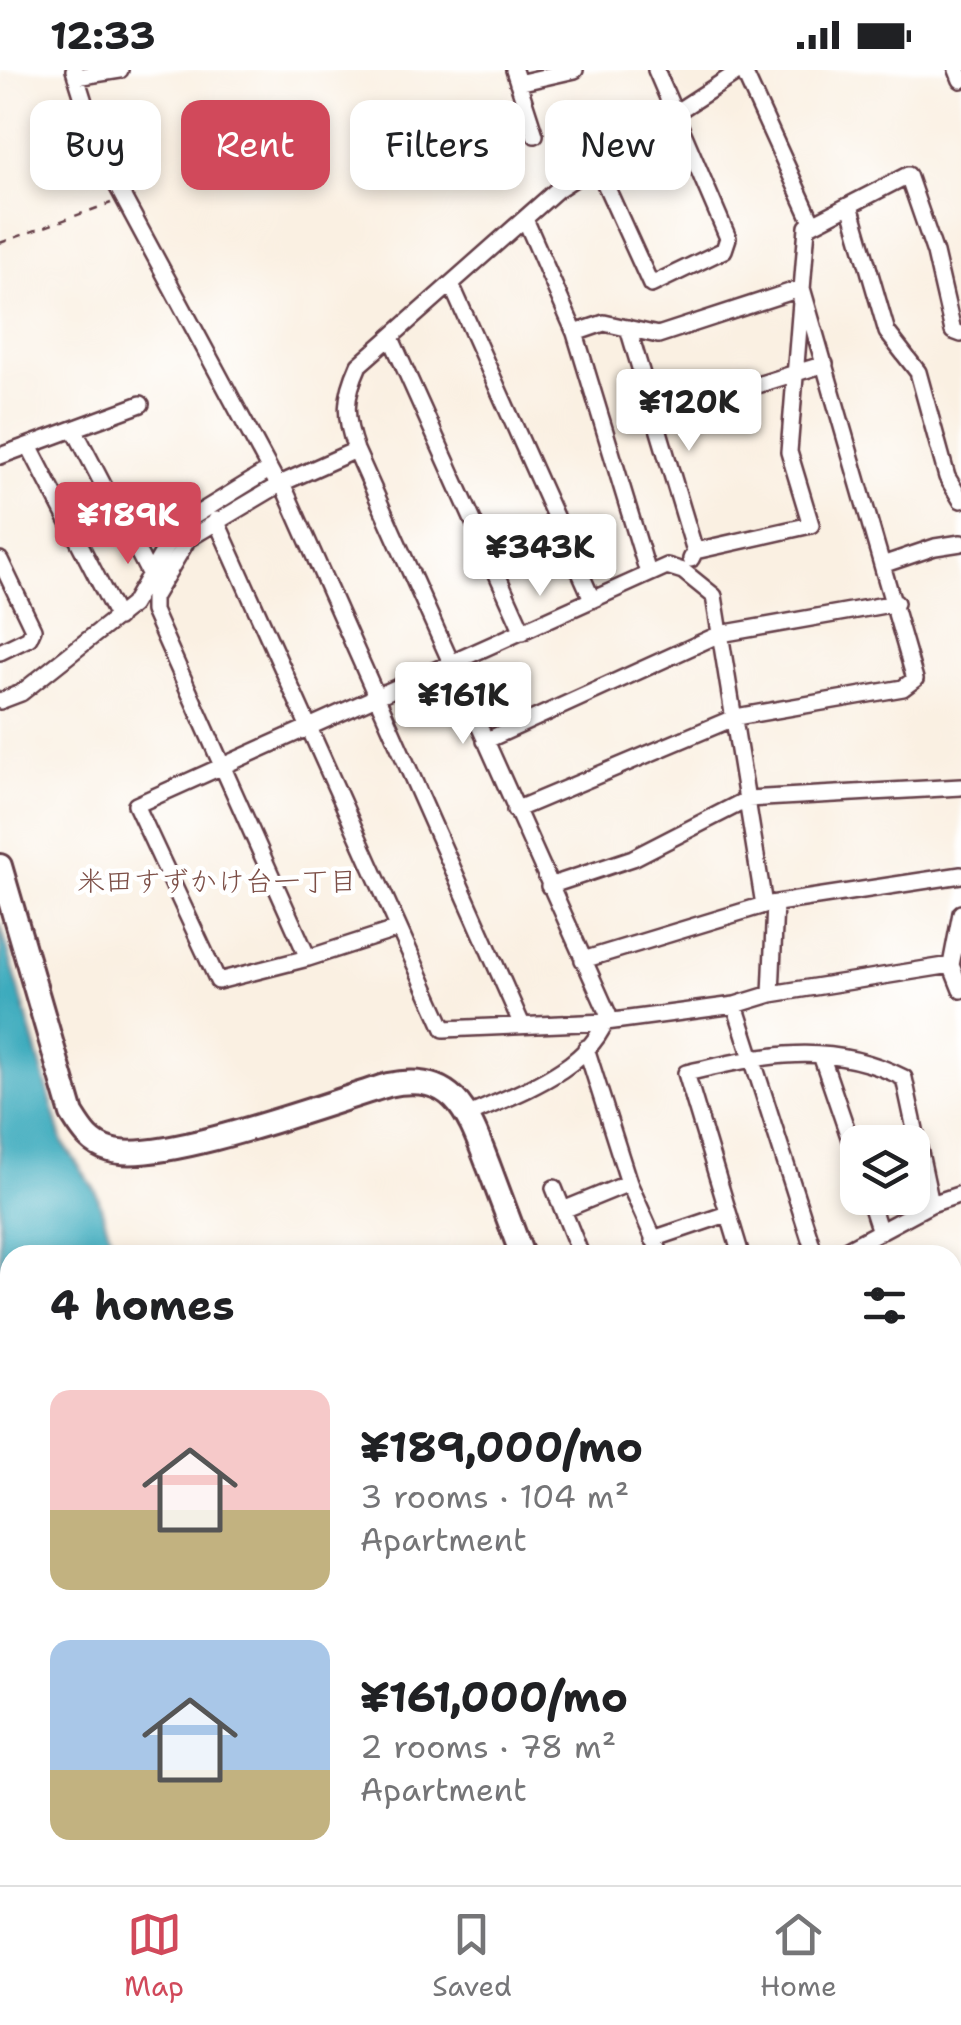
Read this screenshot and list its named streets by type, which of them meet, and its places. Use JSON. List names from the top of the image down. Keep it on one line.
{"districts":["米田すずかけ台一丁目"],"page":{"status":"12:33","chip":["Buy","Rent","Filters","New"],"price":["¥120K","¥189K","¥343K","¥161K"],"heading":"4 homes","list":[{"name":"¥189,000/mo","note":"3 rooms · 104 m² · Apartment"},{"name":"¥161,000/mo","note":"2 rooms · 78 m² · Apartment"}],"tabs":["Map","Saved","Home"]}}
